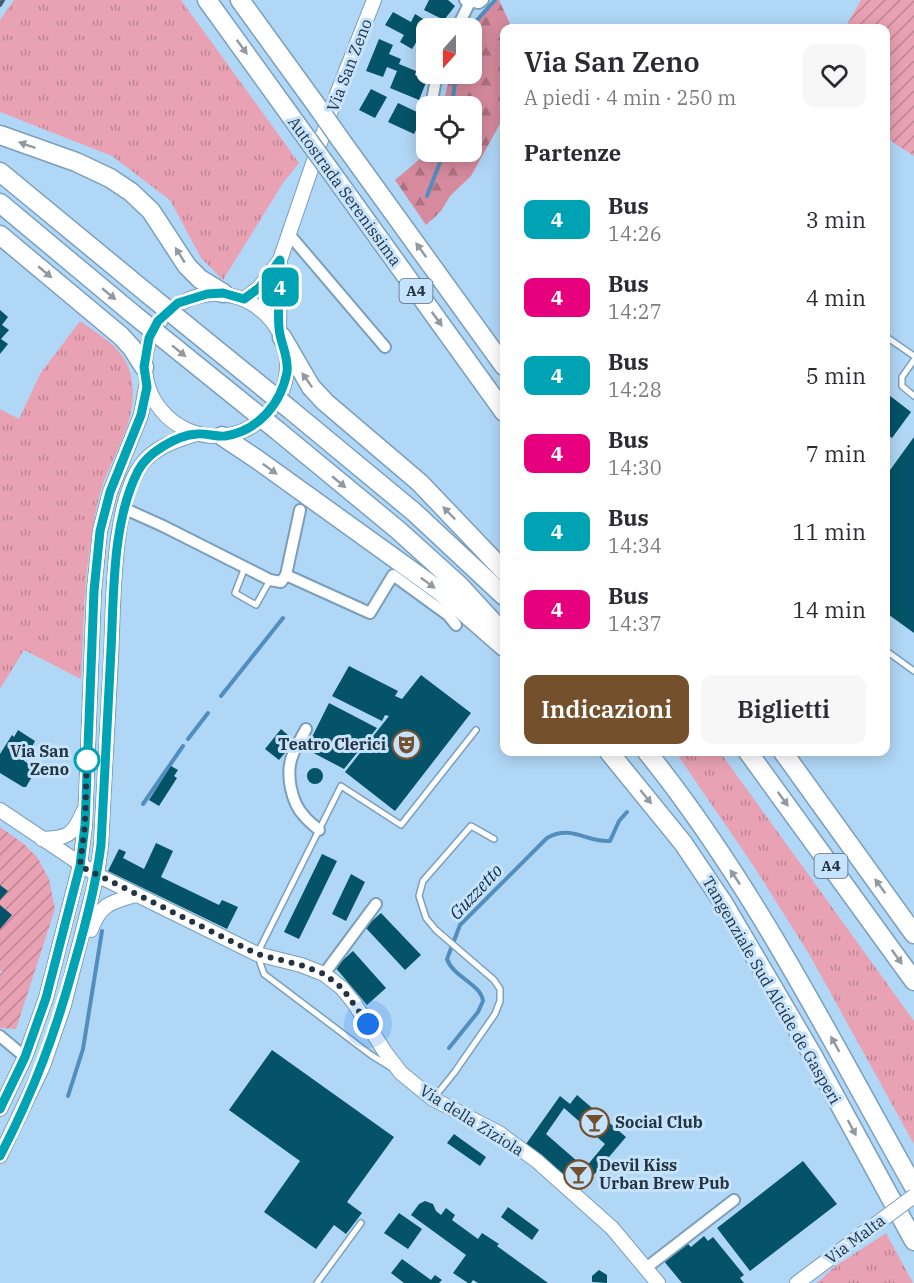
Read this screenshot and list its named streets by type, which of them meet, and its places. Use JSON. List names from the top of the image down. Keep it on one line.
{"streets":{"highway":["Autostrada Serenissima","A4","Tangenziale Sud Alcide de Gasperi"],"street":["Via San Zeno","Via della Ziziola","Via Malta"]},"crossings":[["Via San Zeno","Via della Ziziola"]],"water":["Guzzetto"],"places":{"theatre":["Teatro Clerici"],"other":["Via San Zeno"],"bar":["Social Club","Devil Kiss Urban Brew Pub"]},"lines":["bus line 4"],"north":"bottom","page":{"on_map":"4","heading":[["Via San Zeno","A piedi · 4 min · 250 m"],"Partenze"],"list":[{"mark":"4","name":"Bus","note":"14:26","value":"3 min"},{"mark":"4","name":"Bus","note":"14:27","value":"4 min"},{"mark":"4","name":"Bus","note":"14:28","value":"5 min"},{"mark":"4","name":"Bus","note":"14:30","value":"7 min"},{"mark":"4","name":"Bus","note":"14:34","value":"11 min"},{"mark":"4","name":"Bus","note":"14:37","value":"14 min"}],"buttons":["Indicazioni","Biglietti"]}}
